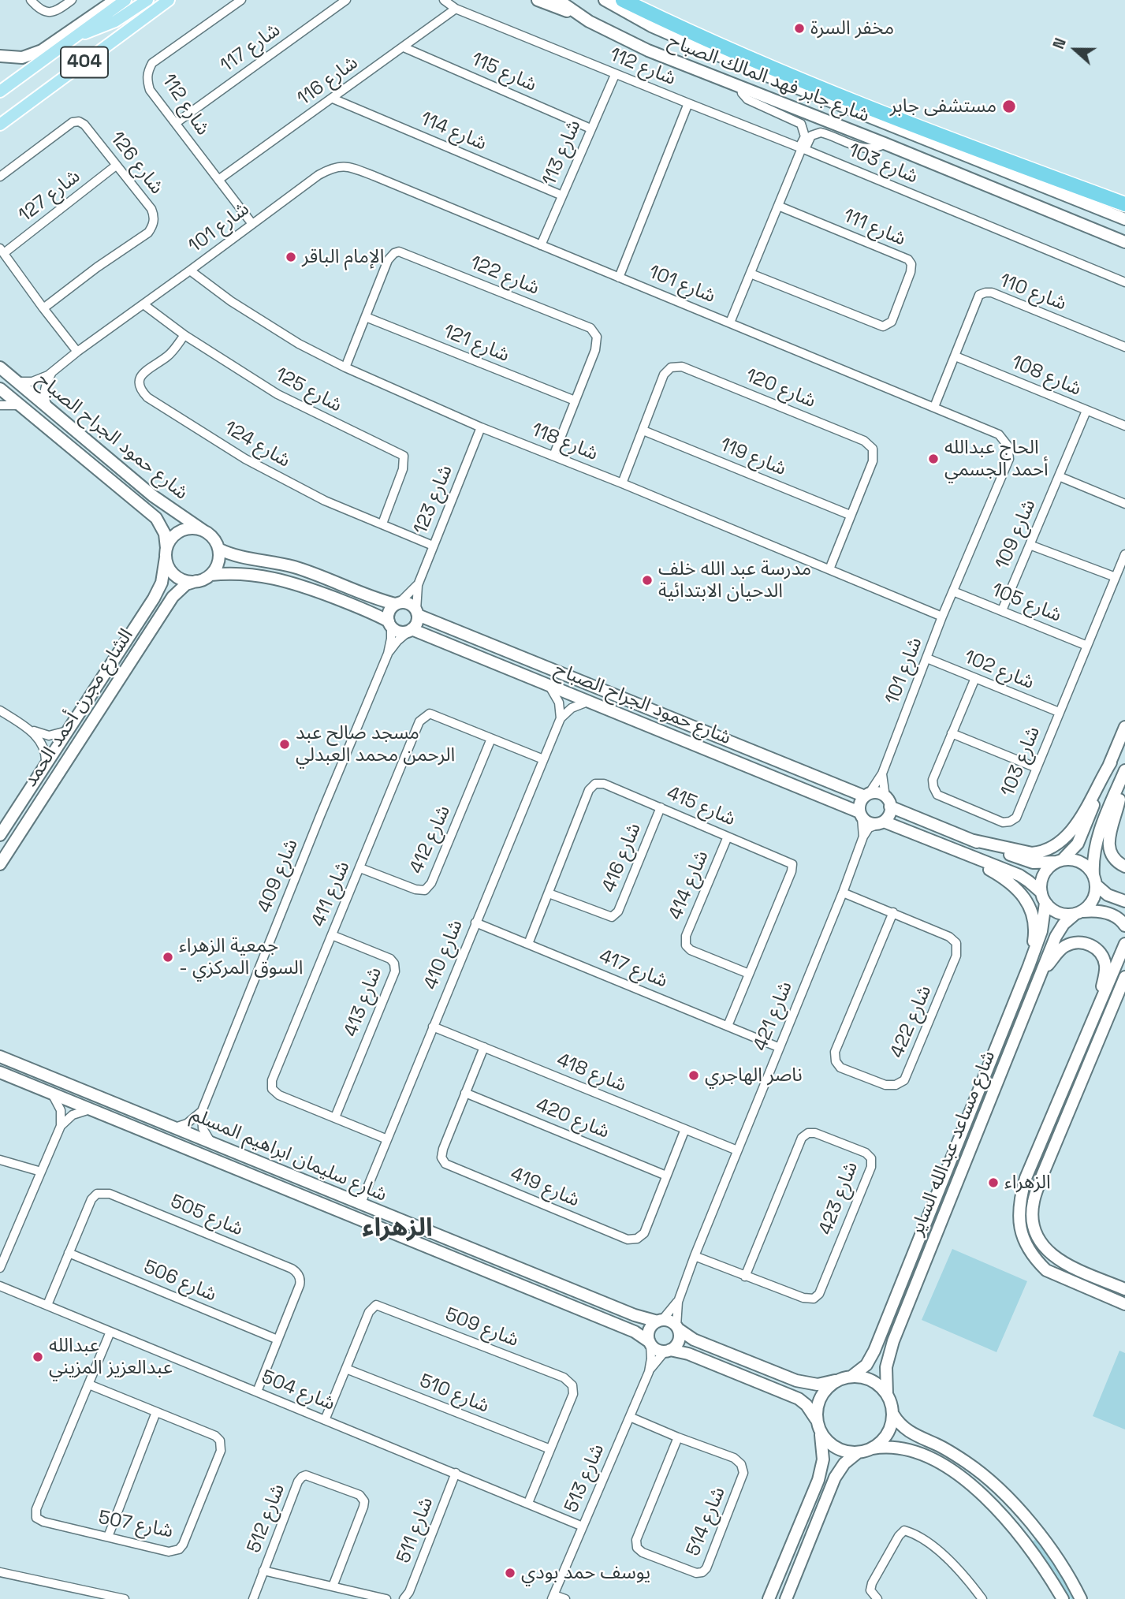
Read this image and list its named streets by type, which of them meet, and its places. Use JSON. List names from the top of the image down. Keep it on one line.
{"streets":{"main road":["404"],"street":["شارع 117","شارع 112","شارع 115","شارع جابر فهد المالك الصباح","شارع 116","شارع 114","شارع 113","شارع 126","شارع 103","شارع 127","شارع 101","شارع 111","شارع 122","شارع 110","شارع 121","شارع 108","شارع 120","شارع 125","شارع حمود الجراح الصباح","شارع 118","شارع 124","شارع 119","شارع 123","شارع 109","شارع 105","شارع 102","الشارع مجرن أحمد الحمد","شارع 415","شارع 412","شارع 416","شارع 409","شارع 414","شارع 411","شارع 410","شارع 417","شارع 413","شارع 421","شارع 422","شارع 418","شارع 420","شارع مساعد عبدالله الساير","شارع سليمان ابراهيم المسلم","شارع 419","شارع 423","شارع 505","شارع 506","شارع 509","شارع 504","شارع 510","شارع 513","شارع 512","شارع 514","شارع 507","شارع 511"]},"crossings":[["شارع 117","شارع 112"],["شارع 112","شارع 116"],["شارع 112","شارع 113"],["شارع 112","شارع 103"],["شارع 112","شارع 101"],["شارع 115","شارع 116"],["شارع 115","شارع 113"],["شارع 116","شارع 114"],["شارع 114","شارع 113"],["شارع 113","شارع 101"],["شارع 126","شارع 127"],["شارع 103","شارع 105"],["شارع 103","شارع 102"],["شارع 101","شارع 110"],["شارع 101","شارع 125"],["شارع 101","شارع حمود الجراح الصباح"],["شارع 101","شارع 118"],["شارع 101","شارع 105"],["شارع 101","شارع 102"],["شارع 101","شارع 421"],["شارع 122","شارع 121"],["شارع 122","شارع 118"],["شارع 110","شارع 108"],["شارع 108","شارع 109"],["شارع 120","شارع 118"],["شارع 120","شارع 119"],["شارع 125","شارع 124"],["شارع حمود الجراح الصباح","شارع 123"],["شارع حمود الجراح الصباح","الشارع مجرن أحمد الحمد"],["شارع حمود الجراح الصباح","شارع 409"],["شارع حمود الجراح الصباح","شارع 421"],["شارع 118","شارع 123"],["شارع 124","شارع 123"],["شارع 123","شارع 409"],["شارع 109","شارع 105"],["شارع 415","شارع 416"],["شارع 415","شارع 414"],["شارع 415","شارع 417"],["شارع 412","شارع 411"],["شارع 411","شارع 410"],["شارع 411","شارع 413"],["شارع 410","شارع 417"],["شارع 410","شارع 418"],["شارع 410","شارع سليمان ابراهيم المسلم"],["شارع 417","شارع 421"],["شارع 421","شارع 422"],["شارع 421","شارع 418"],["شارع 421","شارع سليمان ابراهيم المسلم"],["شارع 421","شارع 423"],["شارع 421","شارع 513"],["شارع 418","شارع 419"],["شارع 420","شارع 419"],["شارع سليمان ابراهيم المسلم","شارع 513"],["شارع 505","شارع 506"],["شارع 505","شارع 504"],["شارع 509","شارع 504"],["شارع 509","شارع 510"],["شارع 504","شارع 513"],["شارع 504","شارع 507"],["شارع 504","شارع 511"],["شارع 513","شارع 514"]],"districts":["الزهراء"],"places":["مخفر السرة","مستشفى جابر","الإمام الباقر","الحاج عبدالله أحمد الجسمي","مدرسة عبد الله خلف الدحيان الابتدائية","مسجد صالح عبد الرحمن محمد العبدلي","جمعية الزهراء - السوق المركزي","ناصر الهاجري","الزهراء","عبدالله عبدالعزيز المزيني","يوسف حمد بودي"],"north":"left"}
